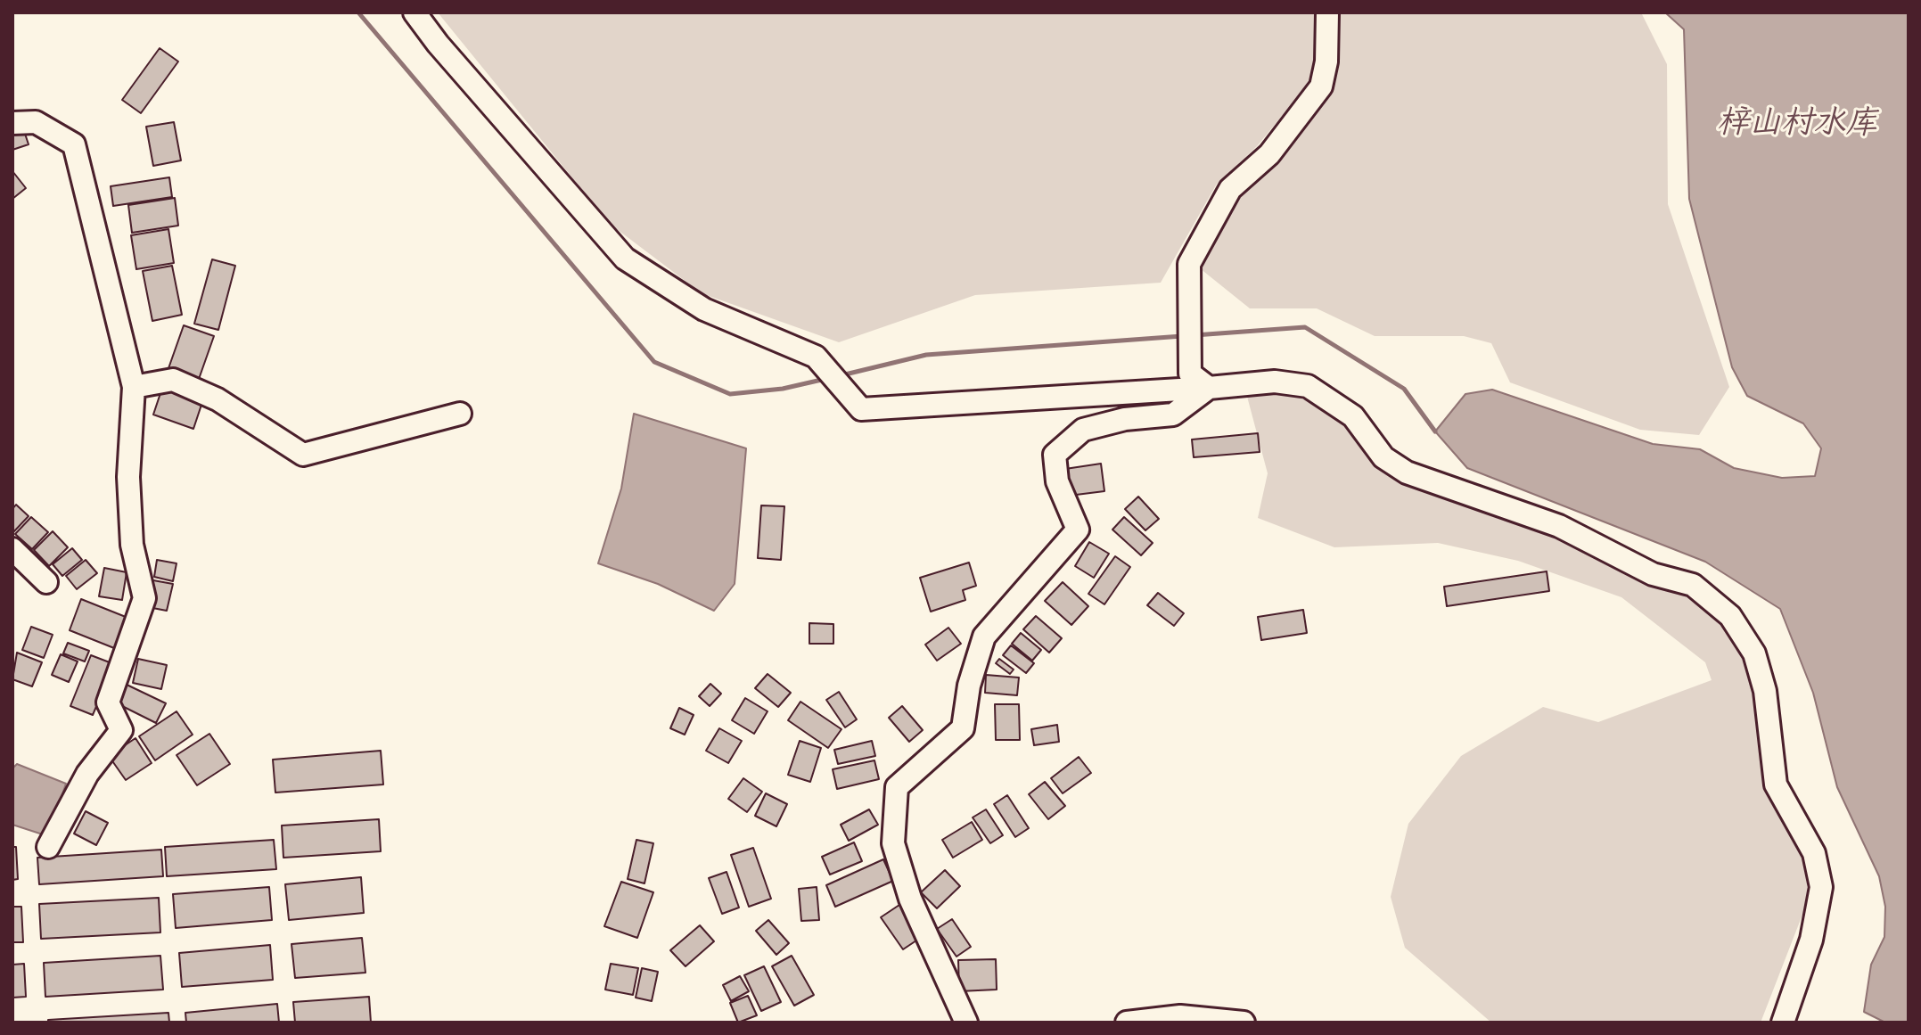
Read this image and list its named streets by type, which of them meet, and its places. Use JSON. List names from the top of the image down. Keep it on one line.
{"water":["梓山村水库"]}
